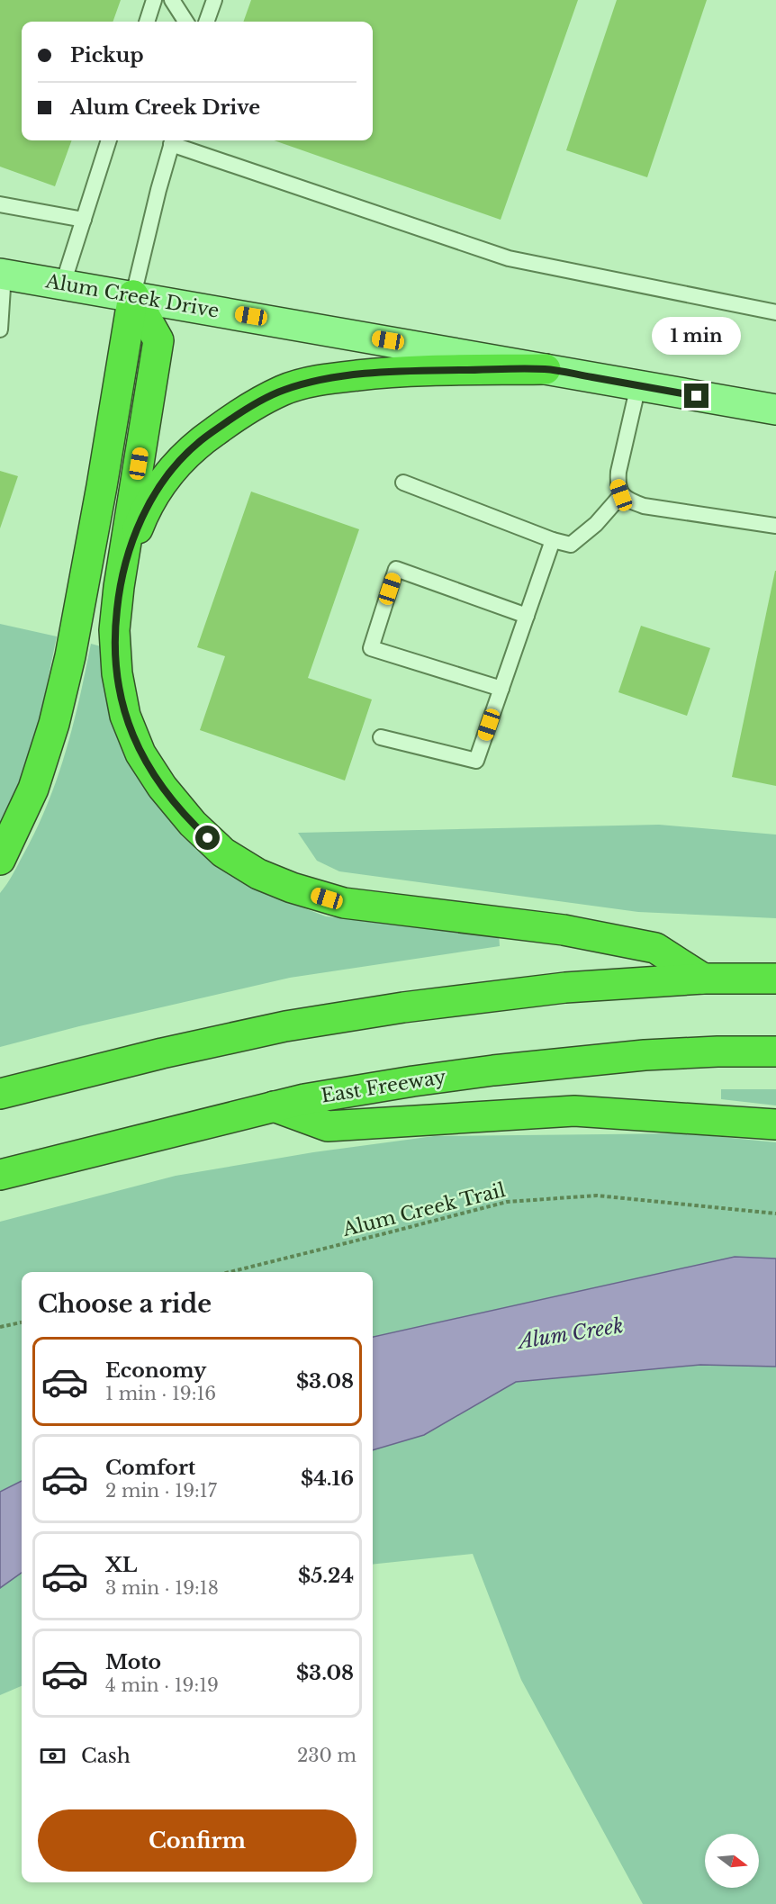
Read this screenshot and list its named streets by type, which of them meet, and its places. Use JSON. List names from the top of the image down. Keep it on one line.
{"streets":{"highway":["East Freeway"],"main road":["Alum Creek Drive"],"path":["Alum Creek Trail"]},"water":["Alum Creek"],"north":"right","page":{"banner":["Pickup","Alum Creek Drive"],"bubble":"1 min","heading":"Choose a ride","list":[{"name":"Economy","note":"1 min · 19:16","value":"$3.08"},{"name":"Comfort","note":"2 min · 19:17","value":"$4.16"},{"name":"XL","note":"3 min · 19:18","value":"$5.24"},{"name":"Moto","note":"4 min · 19:19","value":"$3.08"}],"pay":["Cash","230 m"],"buttons":"Confirm"}}
